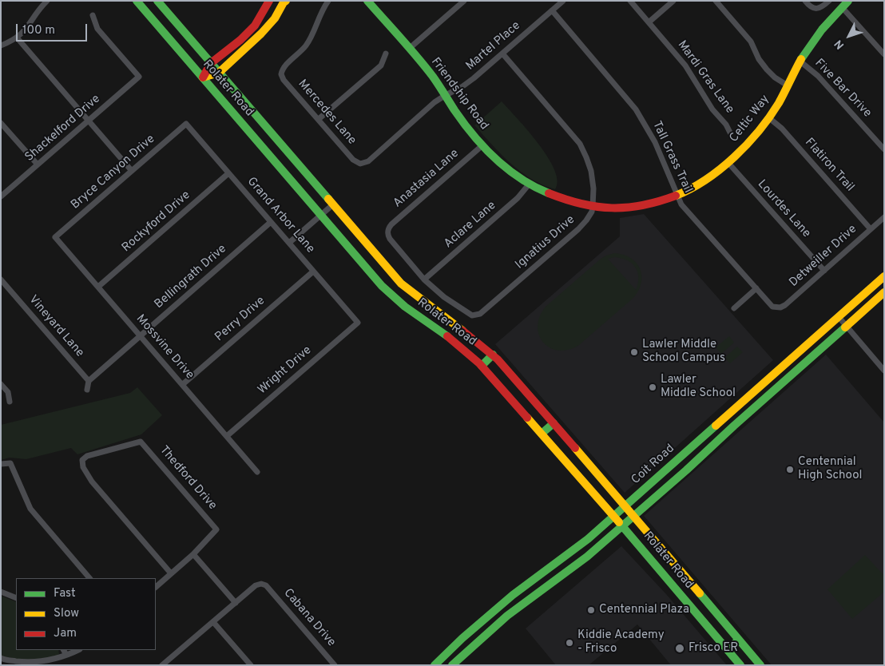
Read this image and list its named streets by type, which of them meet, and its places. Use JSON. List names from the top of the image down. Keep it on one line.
{"streets":{"main road":["Rolater Road","Friendship Road","Celtic Way","Coit Road"],"street":["Martel Place","Mardi Gras Lane","Five Bar Drive","Mercedes Lane","Shackelford Drive","Tall Grass Trail","Flatiron Trail","Bryce Canyon Drive","Anastasia Lane","Lourdes Lane","Grand Arbor Lane","Rockyford Drive","Aclare Lane","Ignatius Drive","Detweiller Drive","Bellingrath Drive","Perry Drive","Vineyard Lane","Mossvine Drive","Wright Drive","Thedford Drive","Cabana Drive"]},"crossings":[["Martel Place","Friendship Road"],["Martel Place","Mercedes Lane"],["Martel Place","Tall Grass Trail"],["Martel Place","Ignatius Drive"],["Rolater Road","Coit Road"],["Five Bar Drive","Celtic Way"],["Friendship Road","Celtic Way"],["Friendship Road","Anastasia Lane"],["Friendship Road","Aclare Lane"],["Friendship Road","Ignatius Drive"],["Celtic Way","Tall Grass Trail"],["Celtic Way","Flatiron Trail"],["Celtic Way","Lourdes Lane"],["Tall Grass Trail","Detweiller Drive"],["Flatiron Trail","Detweiller Drive"],["Bryce Canyon Drive","Grand Arbor Lane"],["Bryce Canyon Drive","Mossvine Drive"],["Anastasia Lane","Aclare Lane"],["Anastasia Lane","Ignatius Drive"],["Lourdes Lane","Detweiller Drive"],["Grand Arbor Lane","Rockyford Drive"],["Grand Arbor Lane","Bellingrath Drive"],["Grand Arbor Lane","Perry Drive"],["Grand Arbor Lane","Wright Drive"],["Rockyford Drive","Mossvine Drive"],["Aclare Lane","Ignatius Drive"],["Bellingrath Drive","Vineyard Lane"],["Bellingrath Drive","Mossvine Drive"],["Perry Drive","Mossvine Drive"],["Mossvine Drive","Wright Drive"]],"places":["Lawler Middle School Campus","Lawler Middle School","Centennial High School","Centennial Plaza","Kiddie Academy - Frisco","Frisco ER"],"legend":["Fast","Slow","Jam"],"scale_bar":"100 m","north":"bottom left"}
